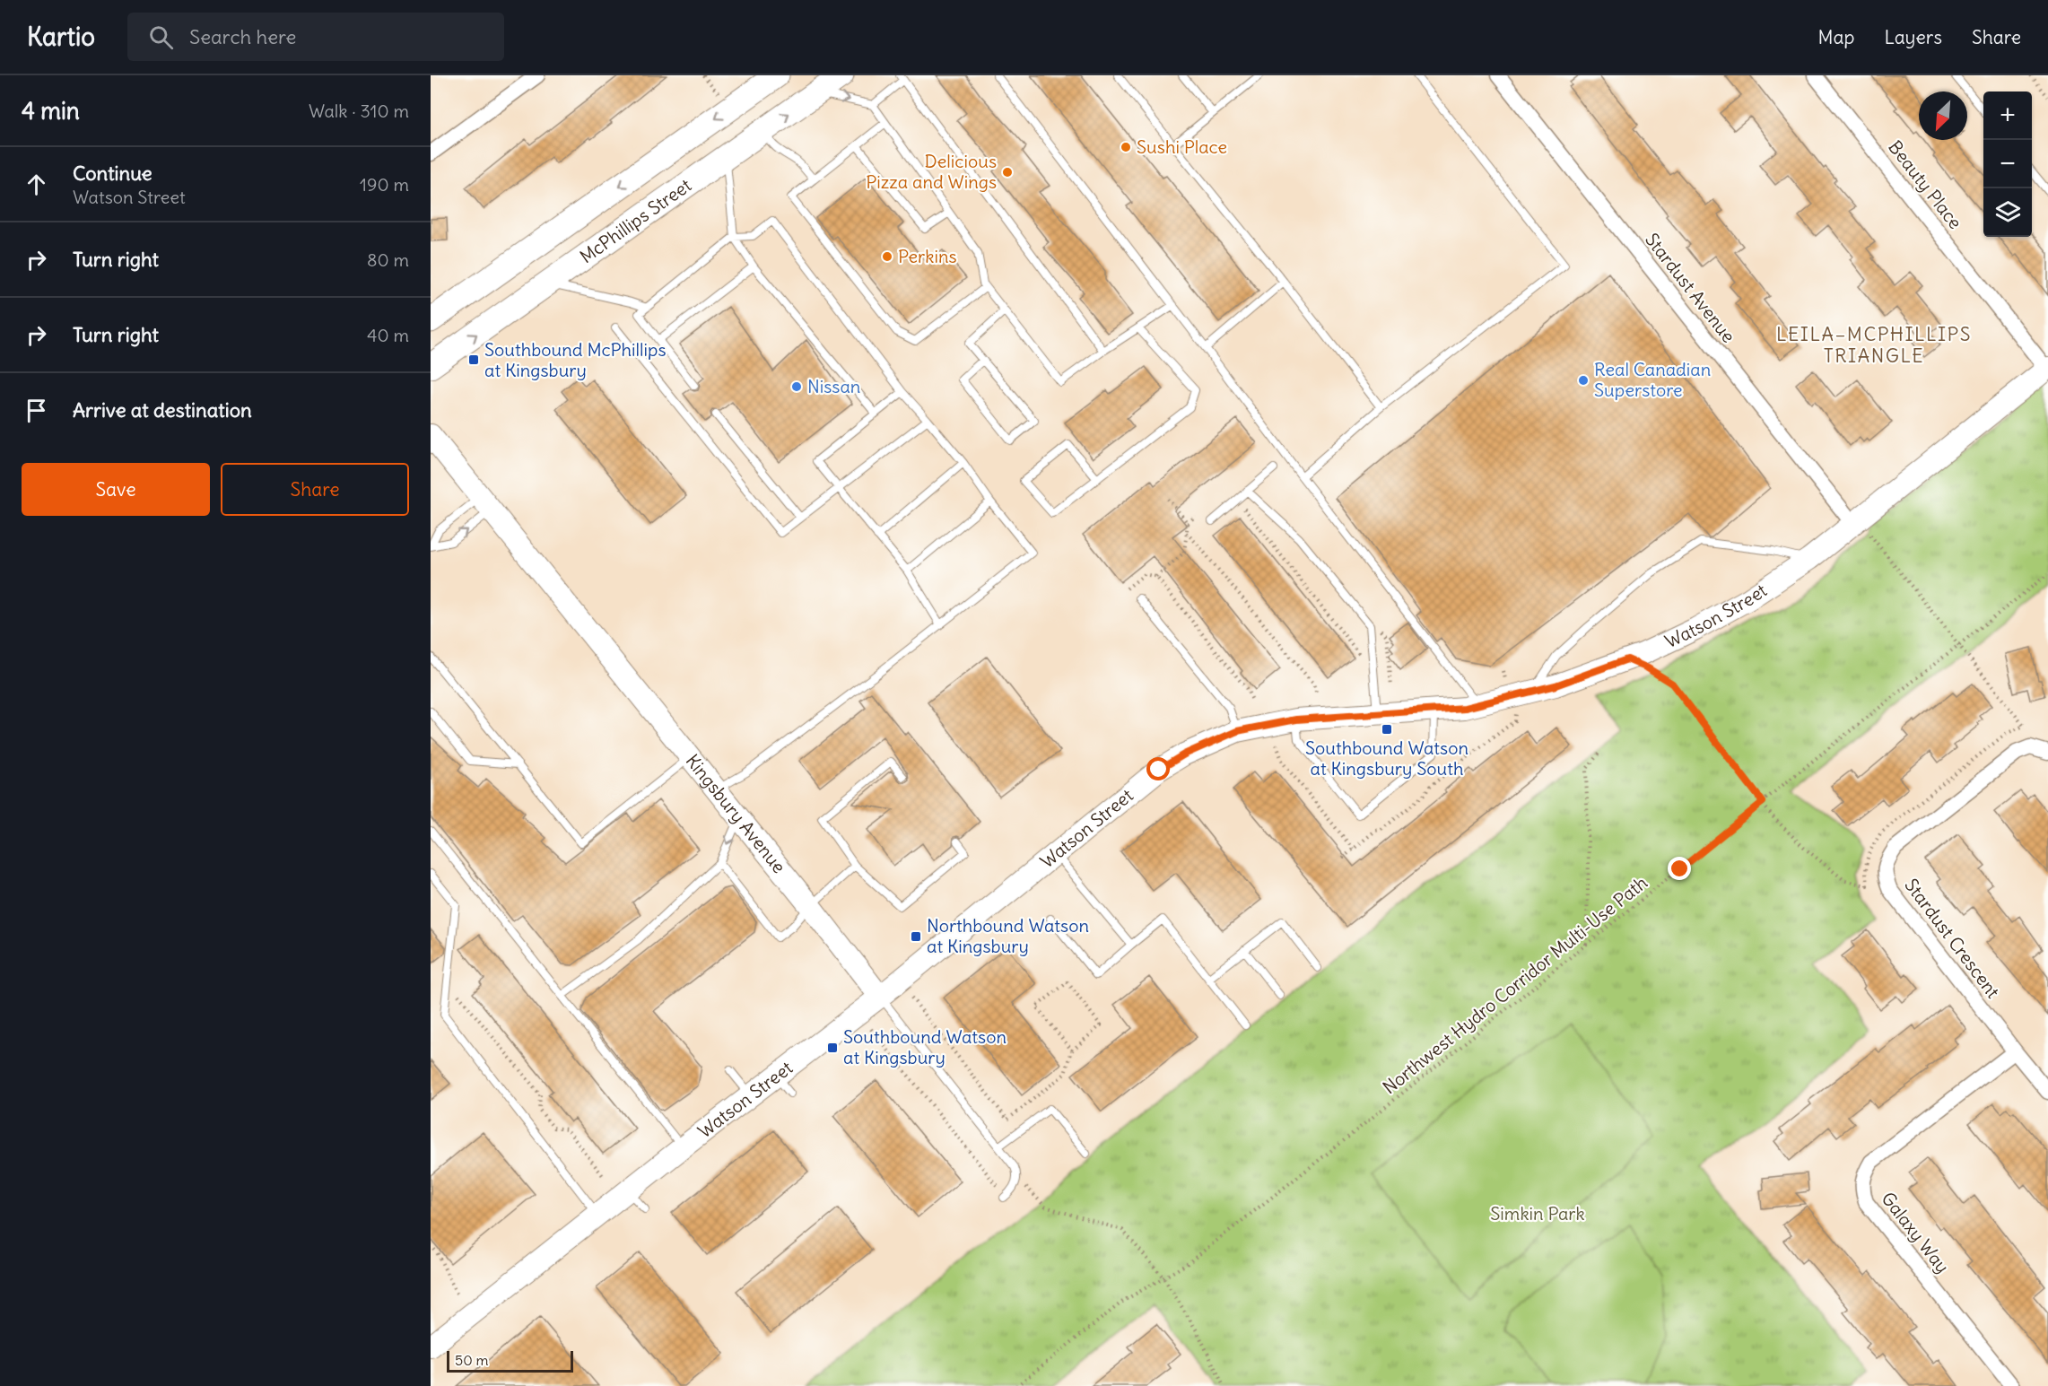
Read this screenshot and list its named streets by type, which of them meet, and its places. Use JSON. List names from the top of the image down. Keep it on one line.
{"streets":{"main road":["McPhillips Street"],"street":["Beauty Place","Stardust Avenue","Watson Street","Kingsbury Avenue","Stardust Crescent","Galaxy Way"],"path":["Northwest Hydro Corridor Multi-Use Path"]},"crossings":[["Beauty Place","Watson Street"],["Stardust Avenue","Watson Street"],["Watson Street","Kingsbury Avenue"],["Stardust Crescent","Galaxy Way"]],"districts":["LEILA–MCPHILLIPS TRIANGLE"],"parks":["Simkin Park"],"places":{"other":["Sushi Place","Delicious Pizza and Wings","Perkins","Real Canadian Superstore","Nissan"],"transit":["Southbound McPhillips at Kingsbury","Southbound Watson at Kingsbury South","Northbound Watson at Kingsbury","Southbound Watson at Kingsbury"]},"scale_bar":"50 m","north":"bottom left","page":{"header":"Kartio","search":"Search here","nav":["Map","Layers","Share"],"heading":["4 min","Walk · 310 m"],"map_buttons":["+","−"],"list":[["Continue","Watson Street","190 m"],["Turn right","80 m"],["Turn right","40 m"],"Arrive at destination"],"buttons":["Save","Share"],"scale":"50 m"}}
